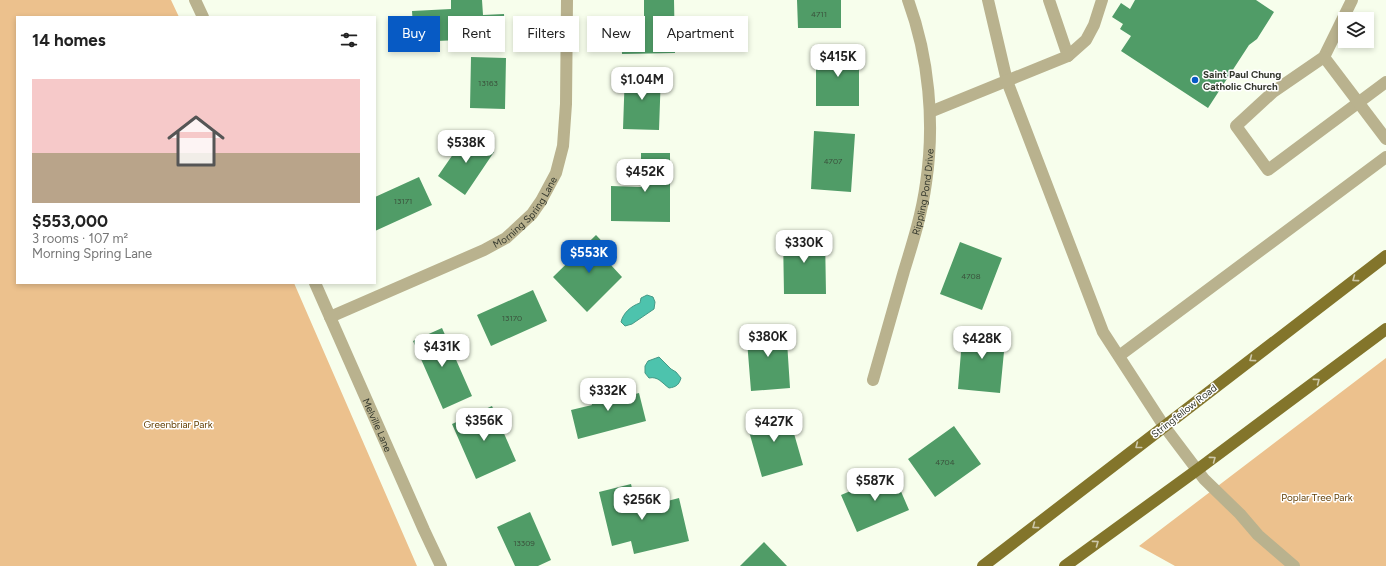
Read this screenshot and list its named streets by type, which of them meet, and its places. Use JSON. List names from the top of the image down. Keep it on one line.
{"streets":{"main road":["Stringfellow Road"],"street":["Rippling Pond Drive","Morning Spring Lane","Melville Lane"]},"crossings":[["Morning Spring Lane","Melville Lane"]],"parks":["Greenbriar Park","Poplar Tree Park"],"places":["Saint Paul Chung Catholic Church"],"house_numbers":["4711","13163","4707","13171","4708","13170","4704","13309"],"page":{"chip":["Buy","Rent","Filters","New","Apartment"],"heading":"14 homes","price":["$415K","$1.04M","$538K","$452K","$330K","$553K","$380K","$428K","$431K","$332K","$356K","$427K","$587K","$256K"],"list":[{"name":"$553,000","note":"3 rooms · 107 m² · Morning Spring Lane"}]}}
